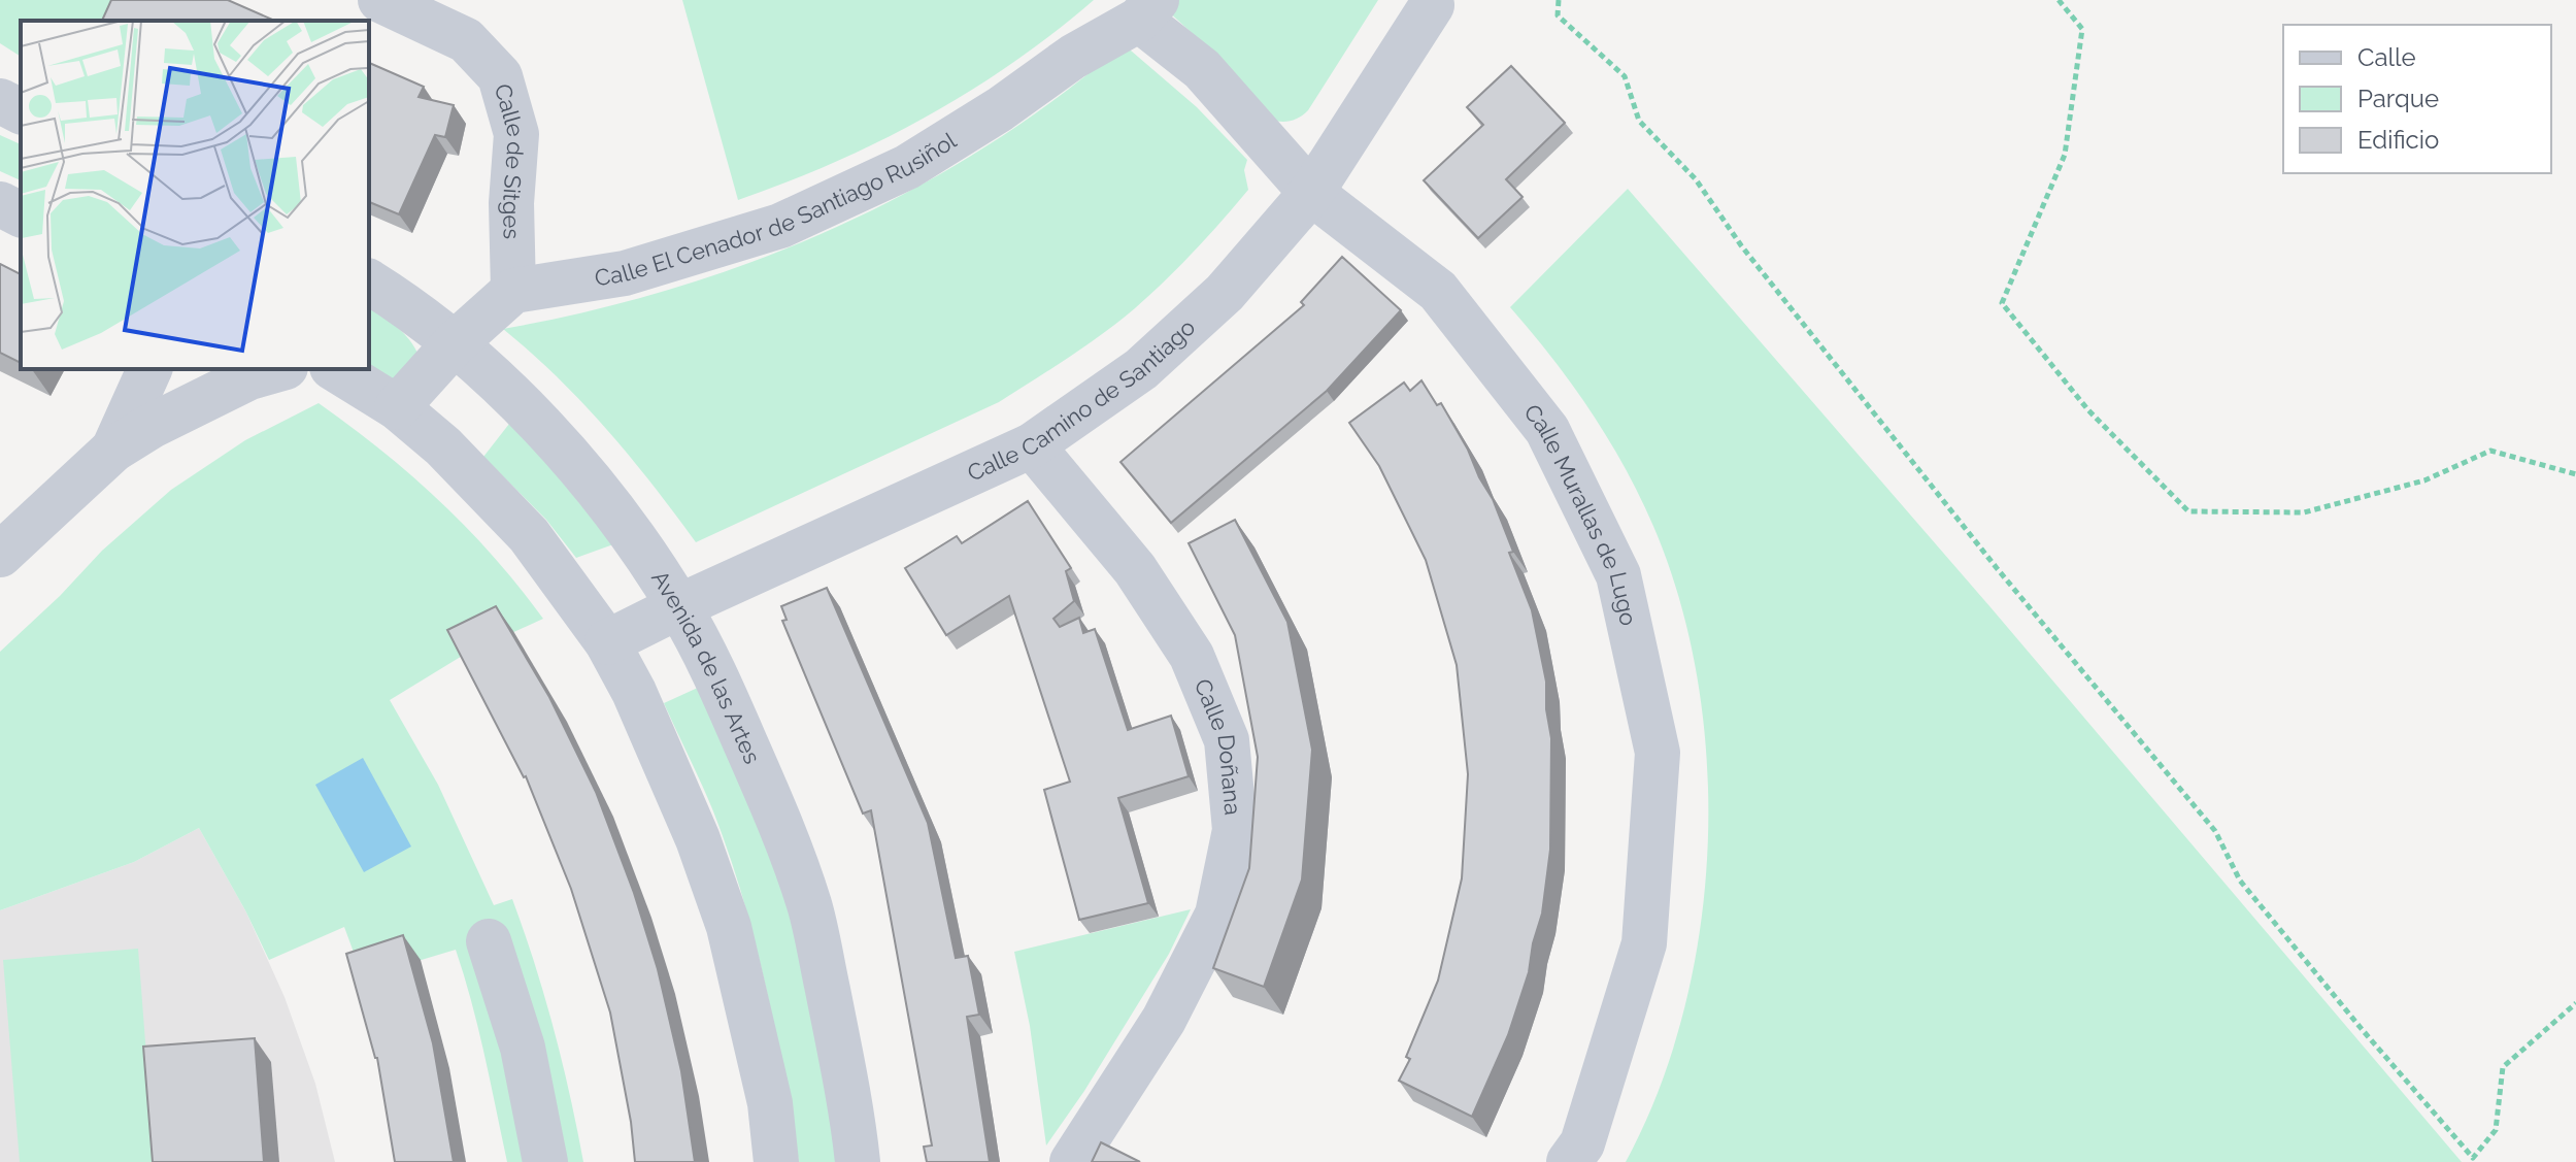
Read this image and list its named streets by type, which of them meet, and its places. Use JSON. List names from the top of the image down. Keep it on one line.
{"streets":{"street":["Calle de Sitges","Calle El Cenador de Santiago Rusiñol","Calle Camino de Santiago","Calle Murallas de Lugo","Avenida de las Artes","Calle Doñana"]},"crossings":[["Calle de Sitges","Calle El Cenador de Santiago Rusiñol"],["Calle El Cenador de Santiago Rusiñol","Calle Murallas de Lugo"],["Calle Camino de Santiago","Calle Murallas de Lugo"],["Calle Camino de Santiago","Avenida de las Artes"],["Calle Camino de Santiago","Calle Doñana"]],"legend":["Calle","Parque","Edificio"]}
